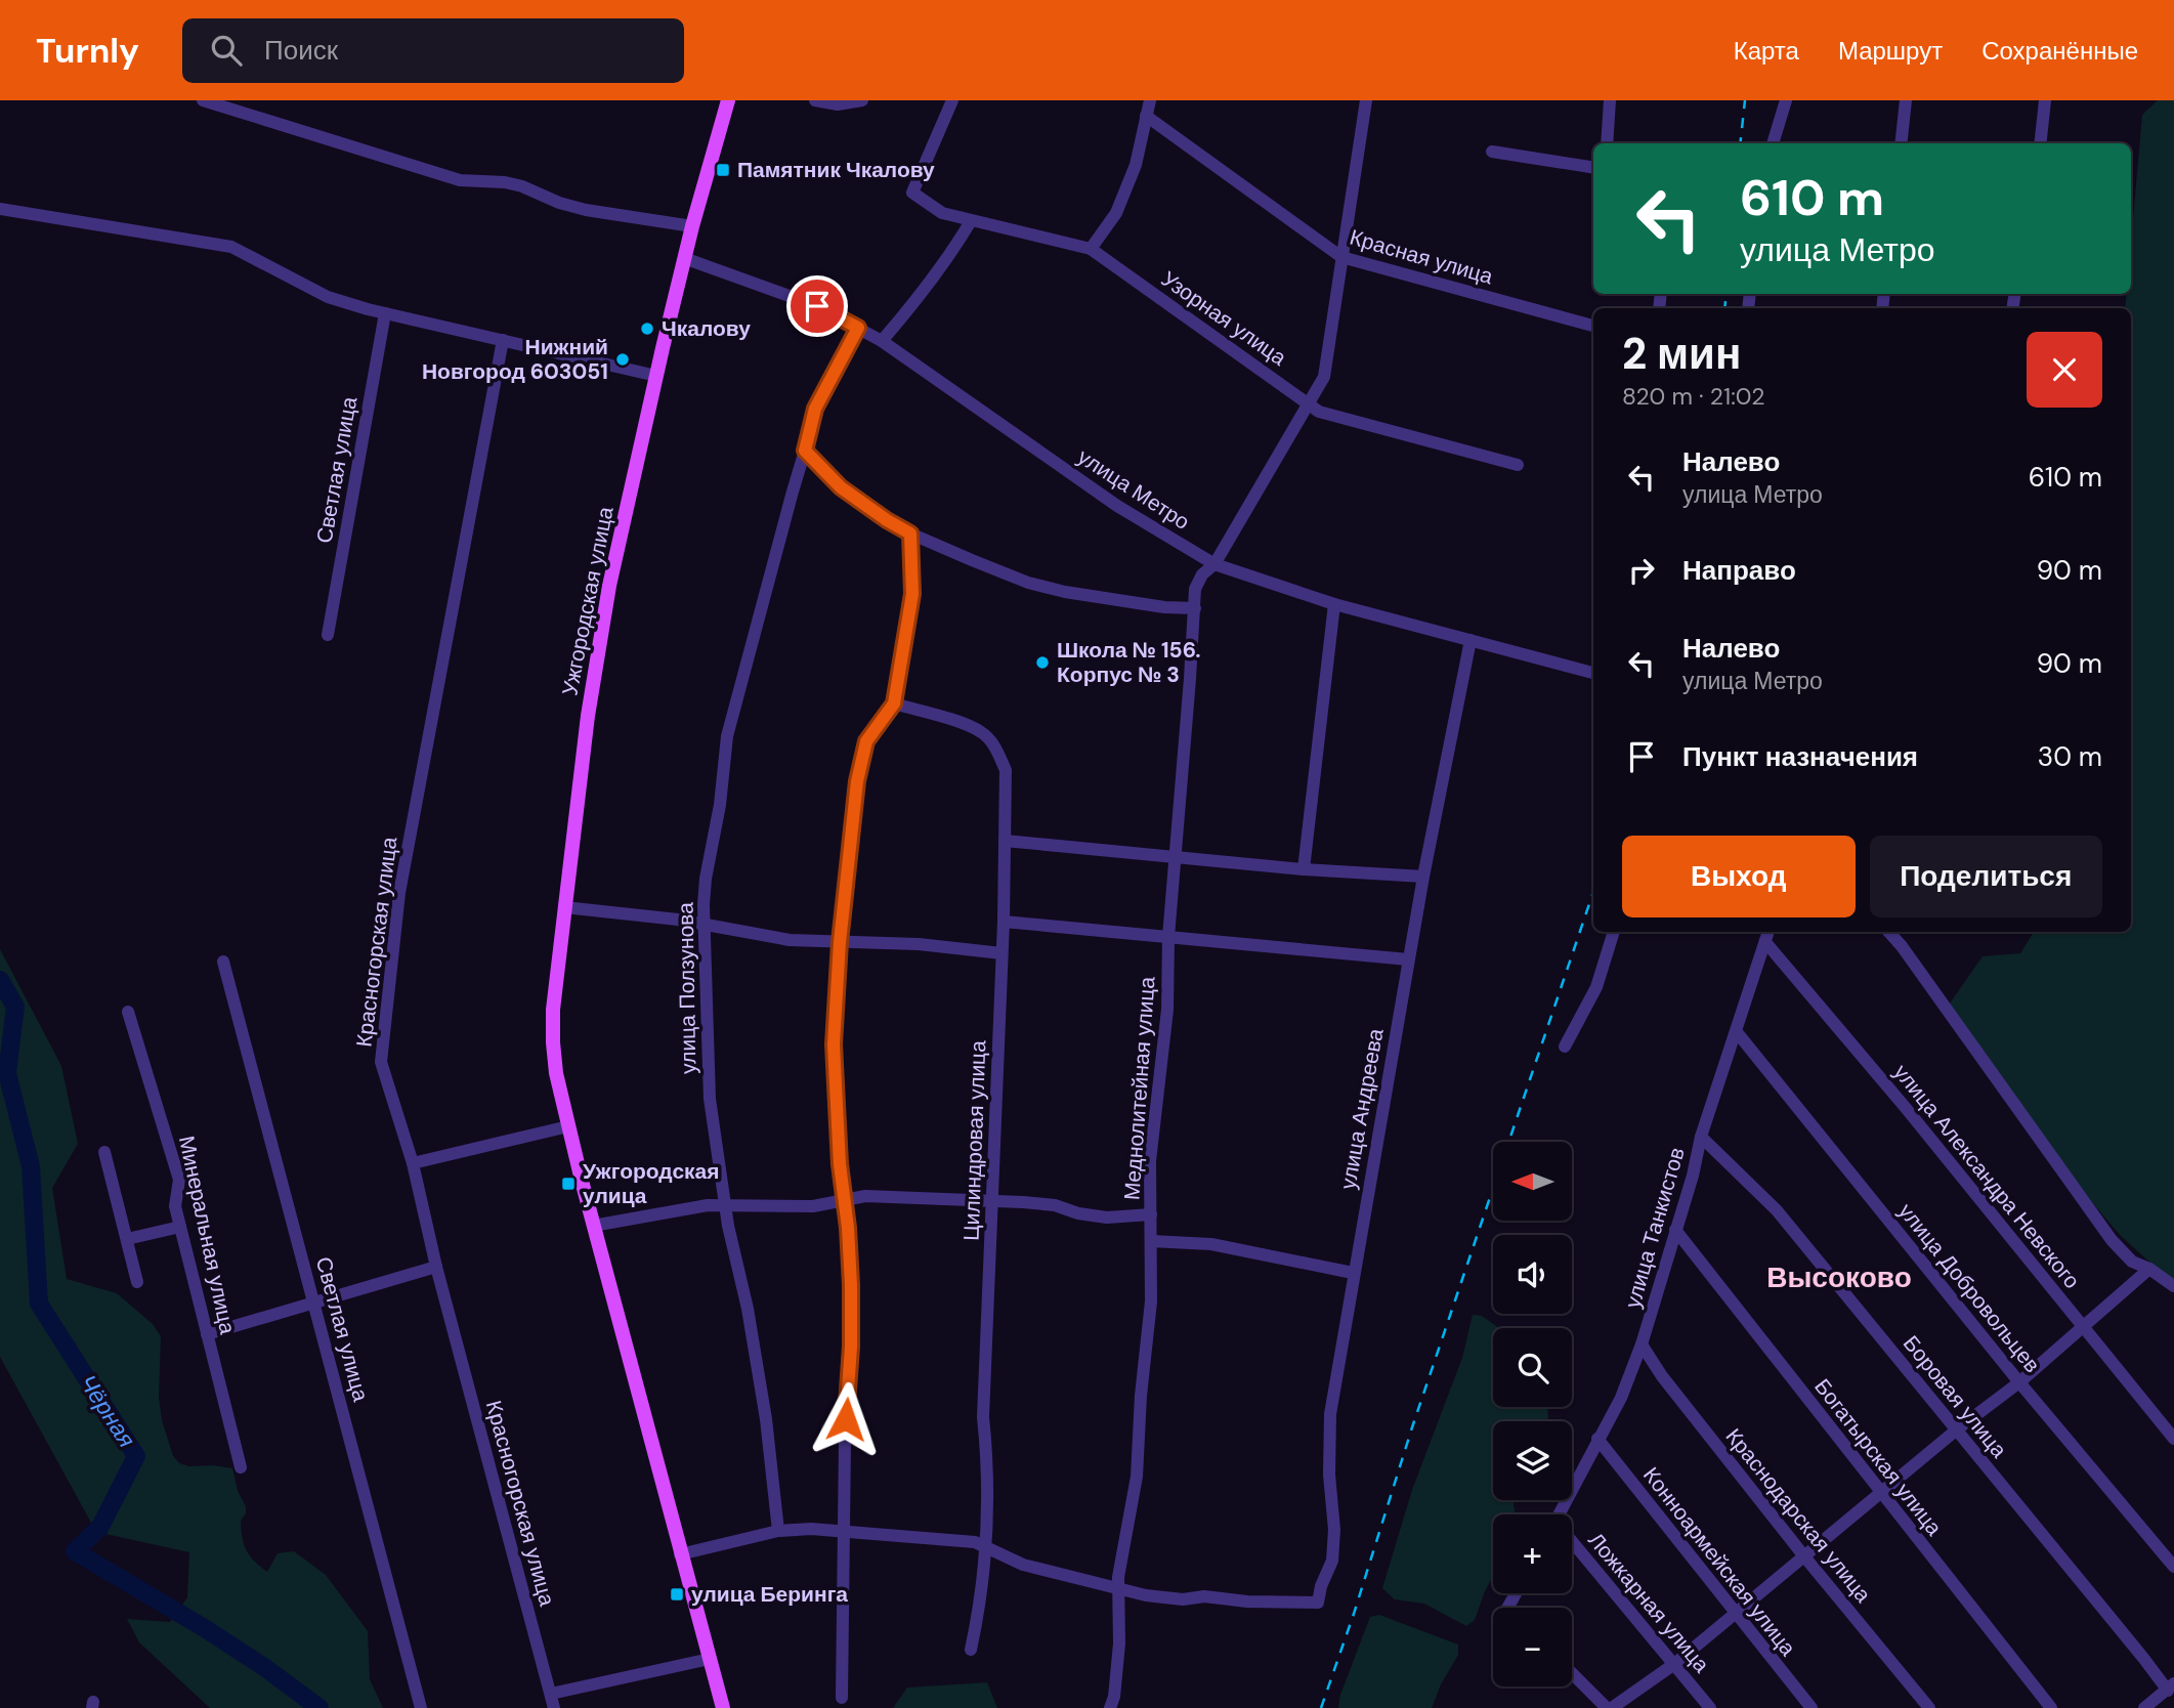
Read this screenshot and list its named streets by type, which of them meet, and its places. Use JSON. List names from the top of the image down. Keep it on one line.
{"streets":{"main road":["Ужгородская улица"],"street":["Красная улица","Узорная улица","Светлая улица","улица Метро","Красногорская улица","улица Ползунова","Меднолитейная улица","улица Андреева","Цилиндровая улица","улица Александра Невского","улица Танкистов","Минеральная улица","улица Добровольцев","Боровая улица","Богатырская улица","Краснодарская улица","Конноармейская улица","Ложкарная улица"]},"crossings":[["Красная улица","Меднолитейная улица"],["Узорная улица","Меднолитейная улица"],["улица Метро","Ужгородская улица"],["улица Метро","улица Ползунова"],["улица Метро","Меднолитейная улица"],["улица Метро","улица Андреева"],["Меднолитейная улица","улица Андреева"],["улица Александра Невского","улица Танкистов"],["улица Танкистов","улица Добровольцев"],["улица Танкистов","Боровая улица"],["улица Танкистов","Богатырская улица"],["улица Танкистов","Краснодарская улица"],["улица Танкистов","Конноармейская улица"]],"districts":["Высоково"],"water":["Чёрная"],"places":{"transit":["Памятник Чкалову","Ужгородская улица","улица Беринга"],"other":["Чкалову","Нижний Новгород 603051","Школа № 156. Корпус № 3"]},"north":"left","page":{"header":"Turnly","search":"Поиск","nav":["Карта","Маршрут","Сохранённые"],"turn":["610 m","улица Метро"],"heading":["2 мин","820 m · 21:02"],"list":[{"name":"Налево","note":"улица Метро","value":"610 m"},{"name":"Направо","value":"90 m"},{"name":"Налево","note":"улица Метро","value":"90 m"},{"name":"Пункт назначения","value":"30 m"}],"buttons":["Выход","Поделиться"],"map_buttons":["+","−"]}}
